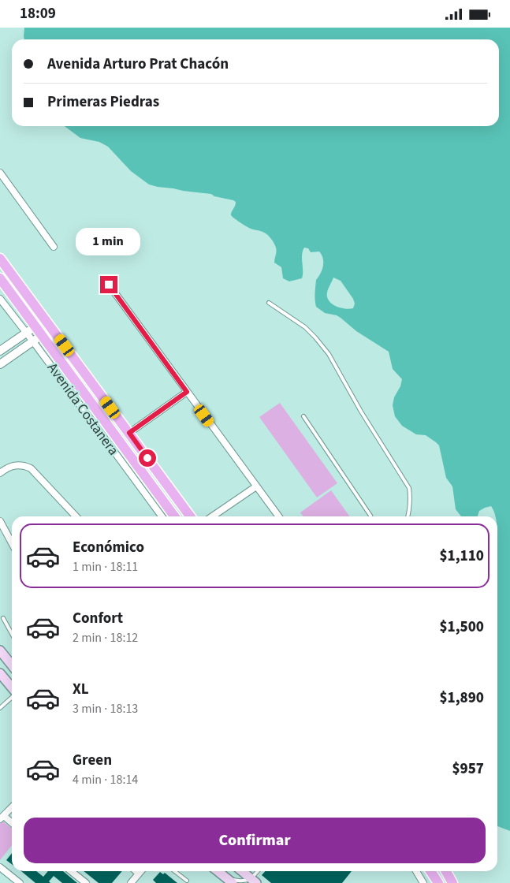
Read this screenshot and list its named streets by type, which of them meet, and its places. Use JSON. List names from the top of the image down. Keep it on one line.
{"streets":{"street":["Avenida Costanera"]},"page":{"status":"18:09","banner":["Avenida Arturo Prat Chacón","Primeras Piedras"],"bubble":"1 min","list":[{"name":"Económico","note":"1 min · 18:11","value":"$1,110"},{"name":"Confort","note":"2 min · 18:12","value":"$1,500"},{"name":"XL","note":"3 min · 18:13","value":"$1,890"},{"name":"Green","note":"4 min · 18:14","value":"$957"}],"buttons":"Confirmar"}}
